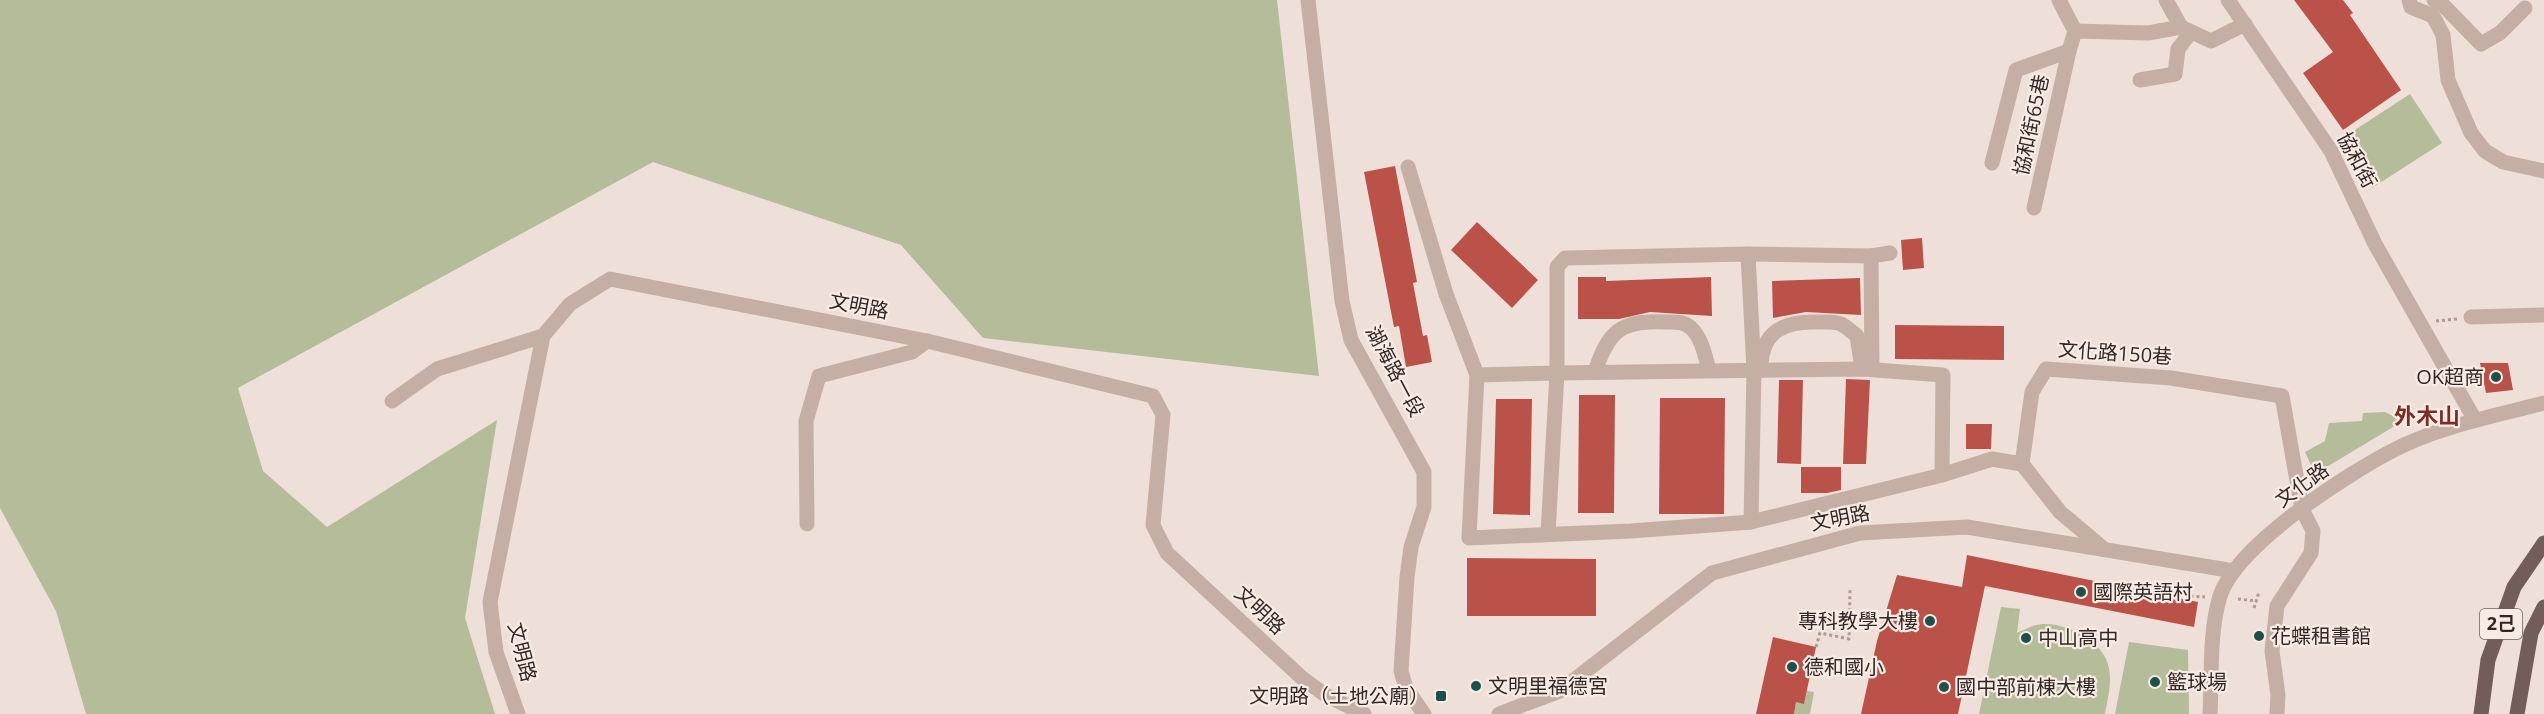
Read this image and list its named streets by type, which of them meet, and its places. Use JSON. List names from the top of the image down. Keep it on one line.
{"streets":{"main road":["2己"],"street":["協和街65巷","協和街","文明路","文化路150巷","湖海路一段","文化路"]},"crossings":[["協和街","文化路"],["文明路","文化路"],["文化路150巷","文化路"]],"districts":["外木山"],"places":{"other":["OK超商","國際英語村","專科教學大樓","花蝶租書館","中山高中","德和國小","籃球場","文明里福德宮","國中部前棟大樓"],"transit":["文明路（土地公廟）"]}}
